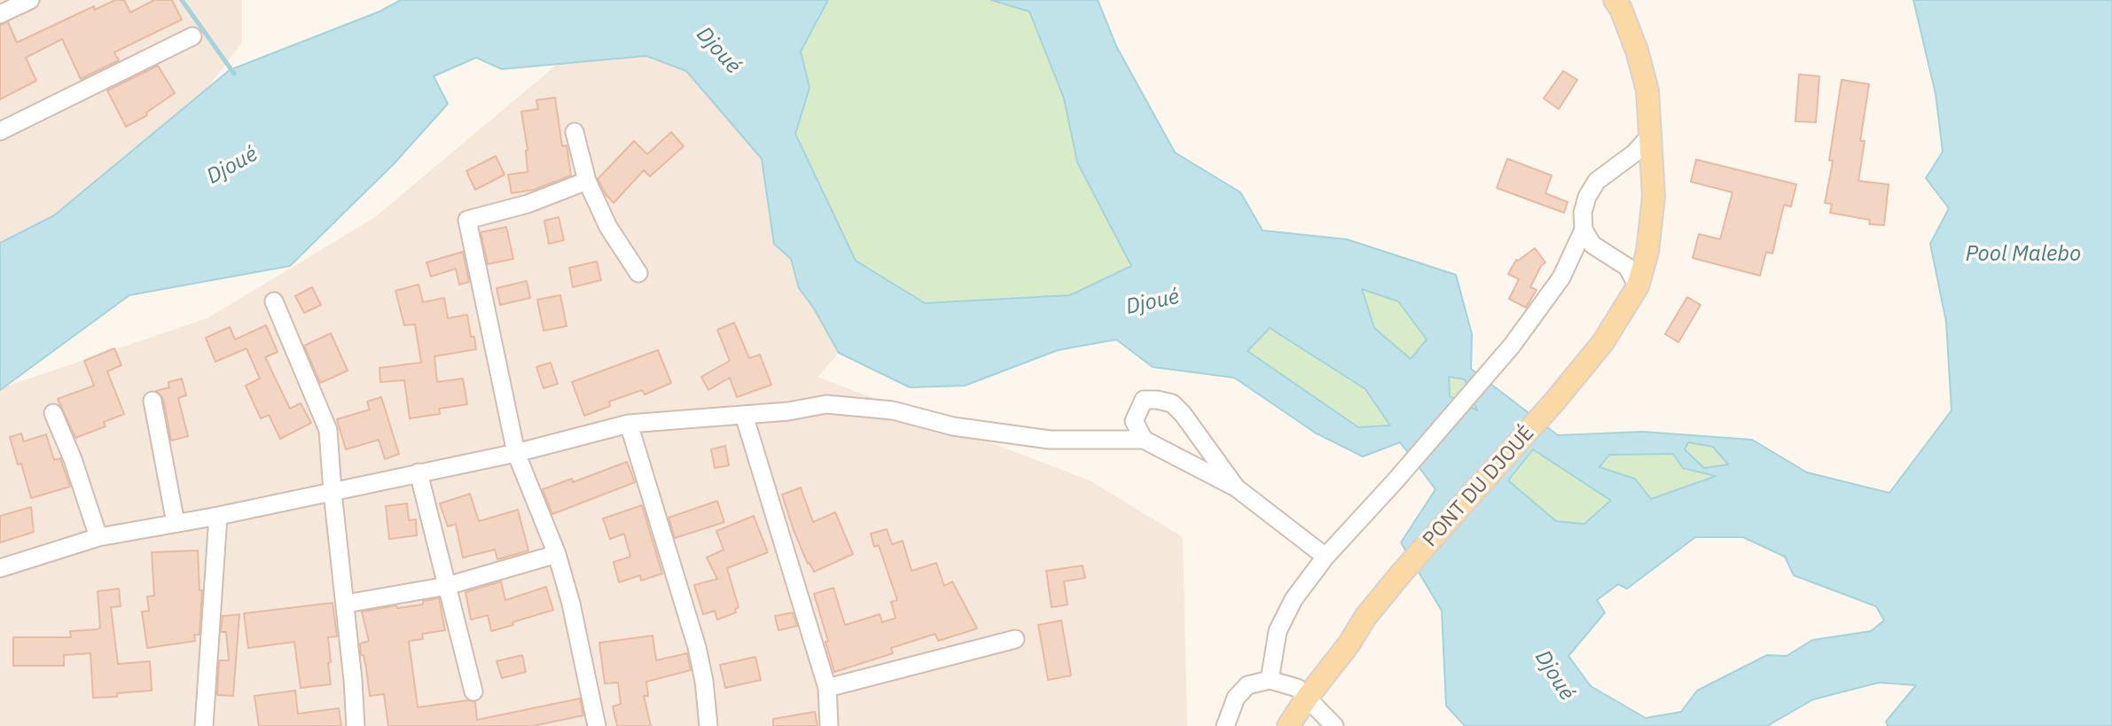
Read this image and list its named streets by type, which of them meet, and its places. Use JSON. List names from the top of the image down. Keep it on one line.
{"streets":{"main road":["PONT DU DJOUÉ"]},"water":["Djoué","Pool Malebo"]}
